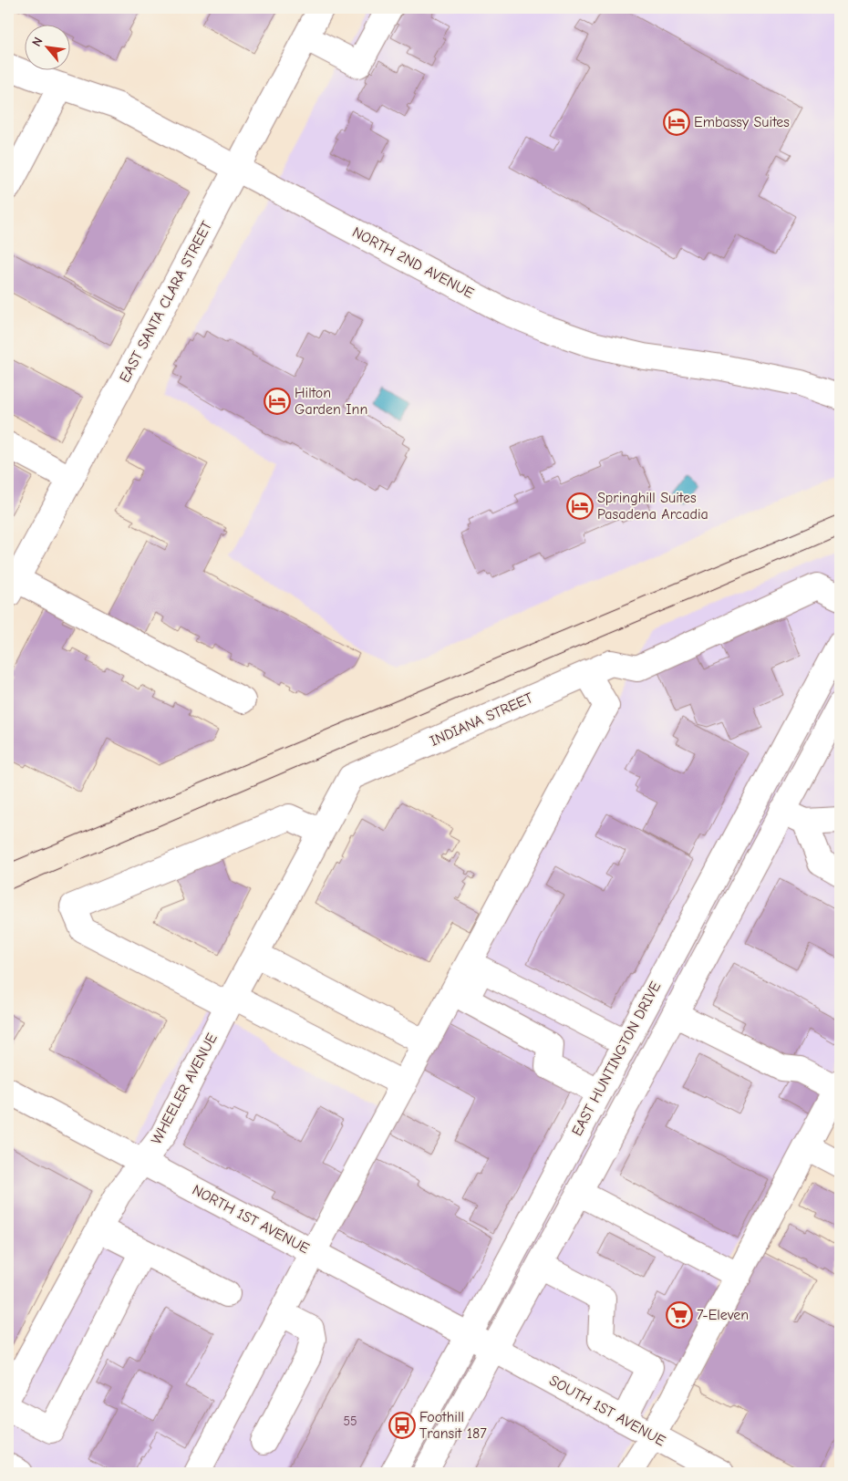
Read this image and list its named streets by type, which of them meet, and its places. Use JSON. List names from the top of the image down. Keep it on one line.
{"streets":{"street":["NORTH 2ND AVENUE","EAST SANTA CLARA STREET","INDIANA STREET","EAST HUNTINGTON DRIVE","WHEELER AVENUE","NORTH 1ST AVENUE","SOUTH 1ST AVENUE"]},"crossings":[["NORTH 2ND AVENUE","EAST SANTA CLARA STREET"],["INDIANA STREET","WHEELER AVENUE"],["EAST HUNTINGTON DRIVE","NORTH 1ST AVENUE"],["EAST HUNTINGTON DRIVE","SOUTH 1ST AVENUE"],["WHEELER AVENUE","NORTH 1ST AVENUE"],["NORTH 1ST AVENUE","SOUTH 1ST AVENUE"]],"places":{"hotel":["Embassy Suites","Hilton Garden Inn","Springhill Suites Pasadena Arcadia"],"supermarket":["7-Eleven"],"bus stop":["Foothill Transit 187"]},"house_numbers":["55"],"north":"top left"}
